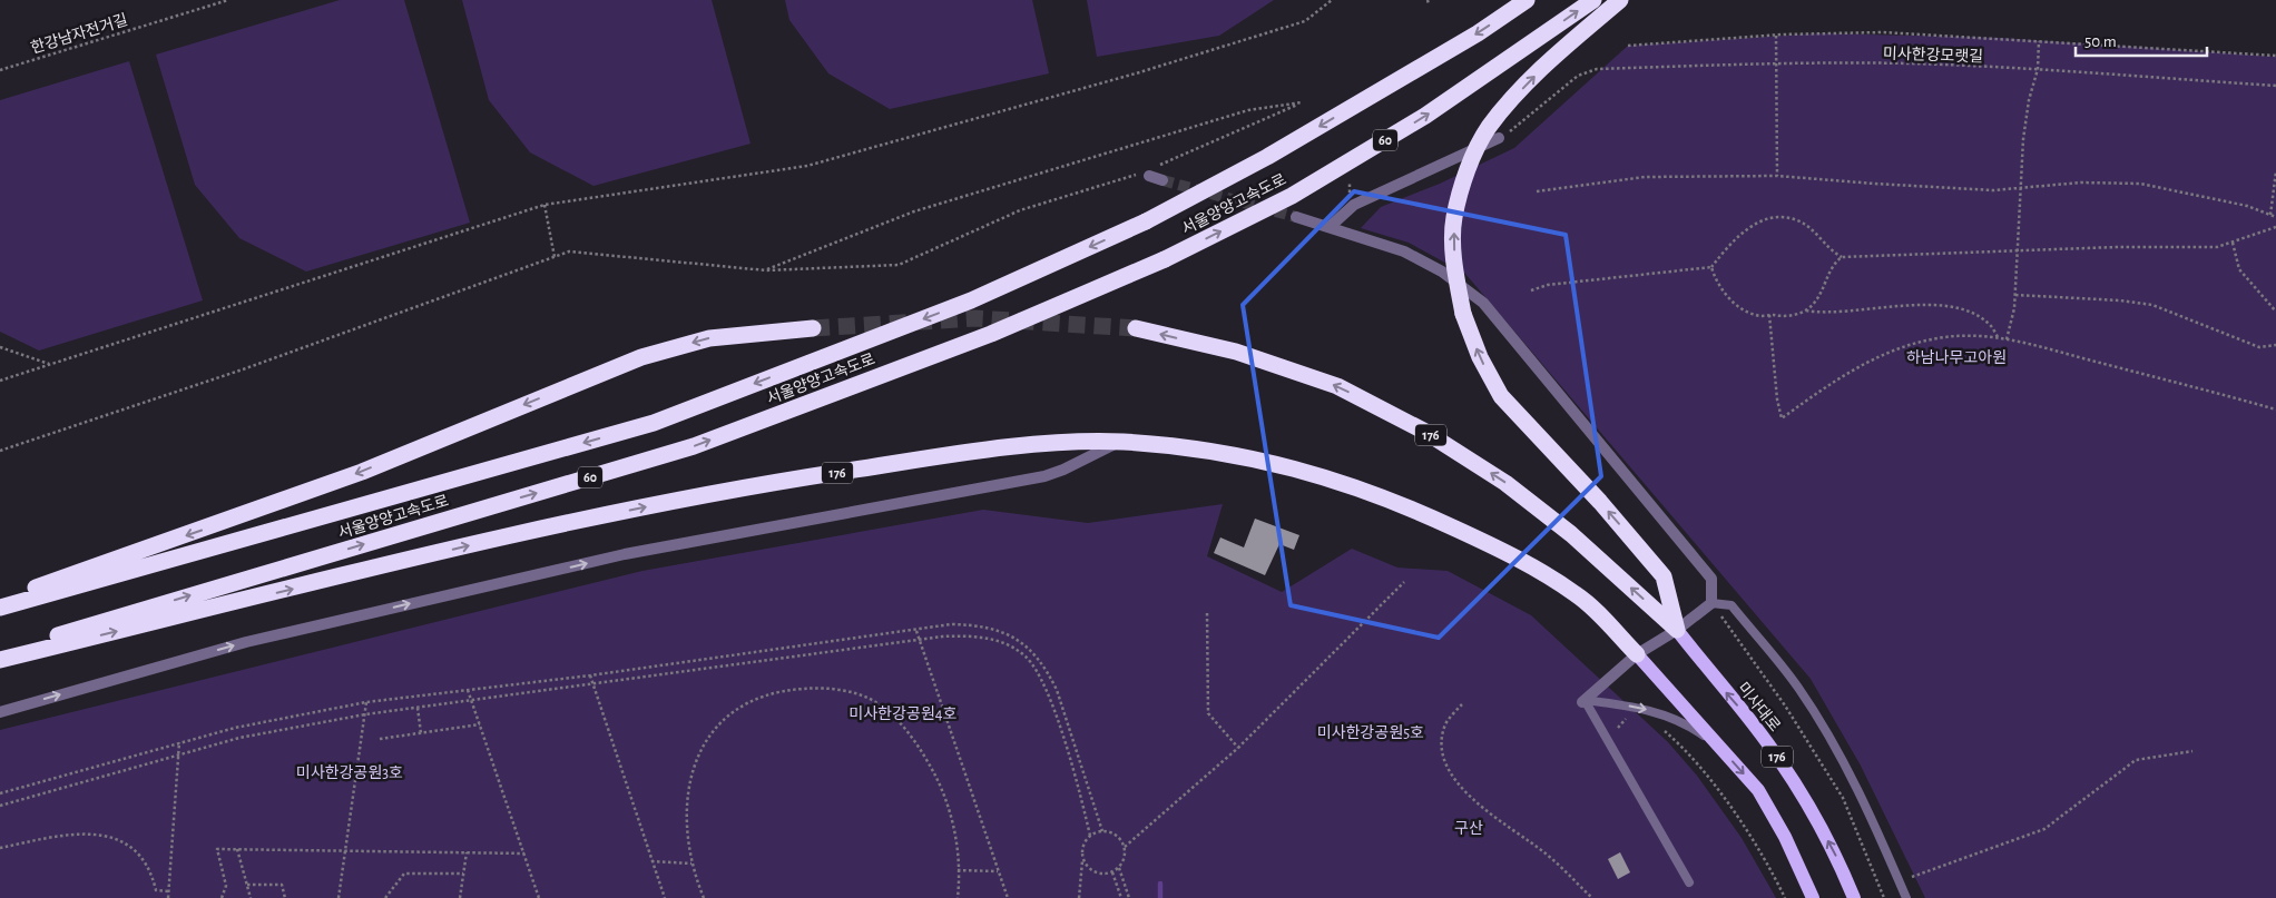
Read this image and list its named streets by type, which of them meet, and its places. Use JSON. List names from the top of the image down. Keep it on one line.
{"streets":{"highway":["60","서울양양고속도로","176"],"main road":["미사대로"],"path":["한강남자전거길","미사한강모랫길"]},"crossings":[["176","미사대로"]],"parks":["하남나무고아원","미사한강공원4호","미사한강공원5호","미사한강공원3호","구산"],"scale_bar":"50 m"}
